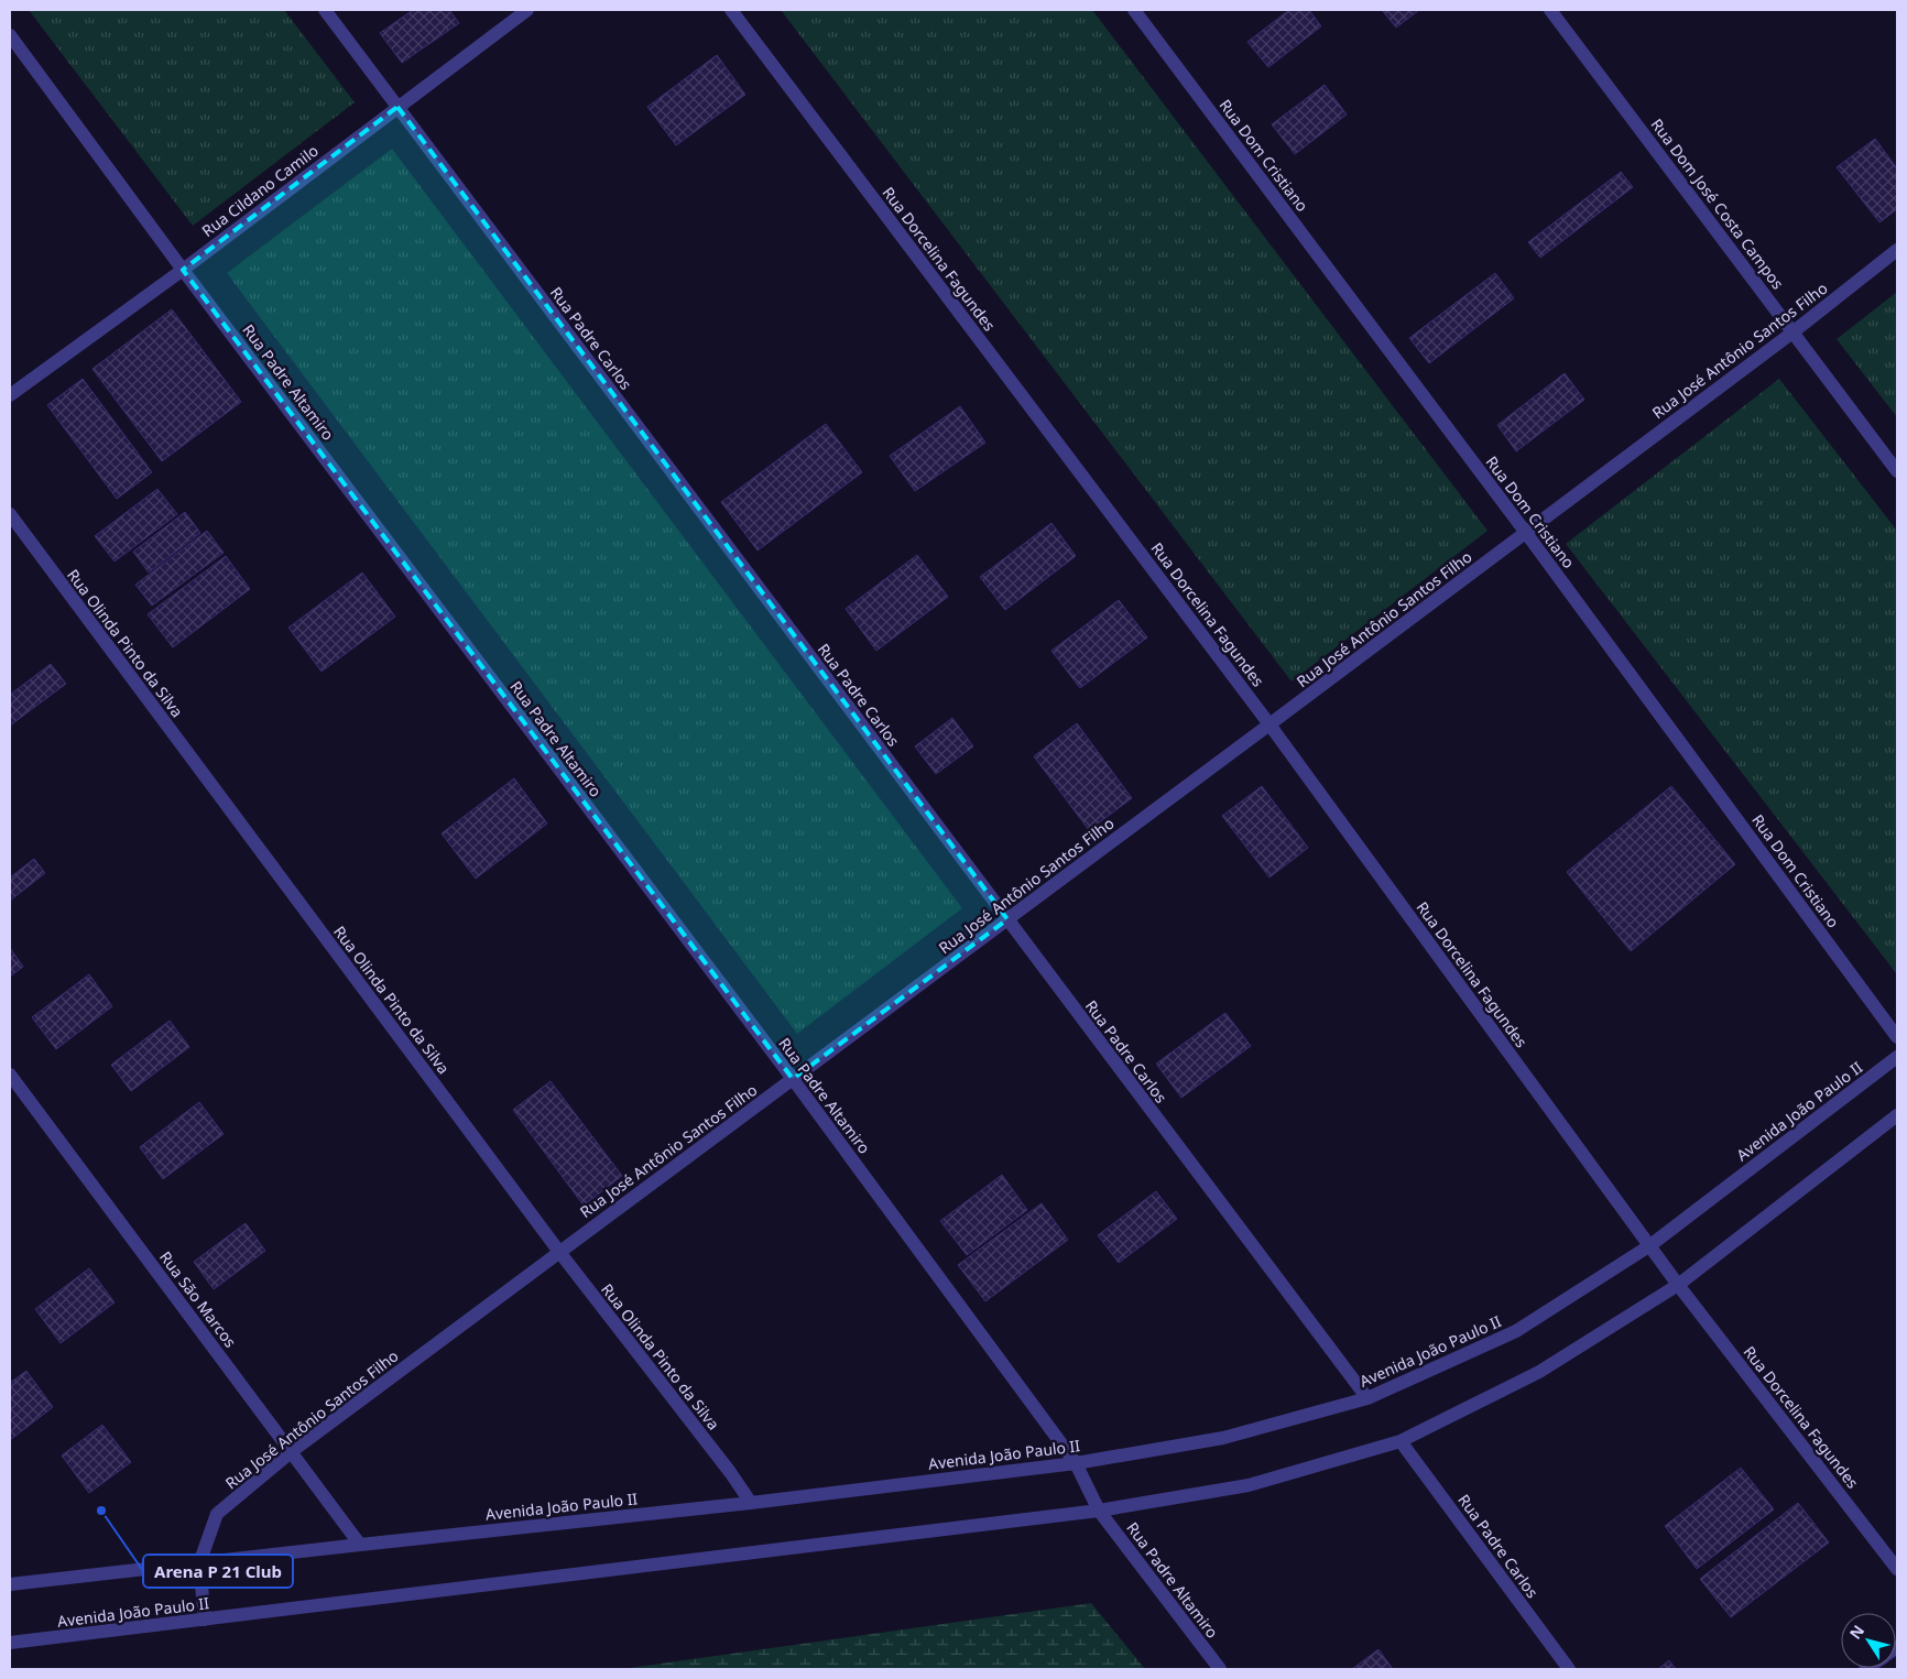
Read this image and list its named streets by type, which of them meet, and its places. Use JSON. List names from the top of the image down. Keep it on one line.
{"streets":{"street":["Rua Dom Cristiano","Rua Cildano Camilo","Rua Dom José Costa Campos","Rua Dorcelina Fagundes","Rua Padre Carlos","Rua José Antônio Santos Filho","Rua Padre Altamiro","Rua Olinda Pinto da Silva","Avenida João Paulo II","Rua São Marcos"]},"crossings":[["Rua Dom Cristiano","Rua José Antônio Santos Filho"],["Rua Cildano Camilo","Rua Padre Carlos"],["Rua Cildano Camilo","Rua Padre Altamiro"],["Rua Dom José Costa Campos","Rua José Antônio Santos Filho"],["Rua Dorcelina Fagundes","Rua José Antônio Santos Filho"],["Rua Dorcelina Fagundes","Avenida João Paulo II"],["Rua Padre Carlos","Rua José Antônio Santos Filho"],["Rua Padre Carlos","Avenida João Paulo II"],["Rua José Antônio Santos Filho","Rua Padre Altamiro"],["Rua José Antônio Santos Filho","Rua Olinda Pinto da Silva"],["Rua José Antônio Santos Filho","Avenida João Paulo II"],["Rua José Antônio Santos Filho","Rua São Marcos"],["Rua Padre Altamiro","Avenida João Paulo II"],["Rua Olinda Pinto da Silva","Avenida João Paulo II"],["Avenida João Paulo II","Rua São Marcos"]],"places":["Arena P 21 Club"],"north":"top left"}
